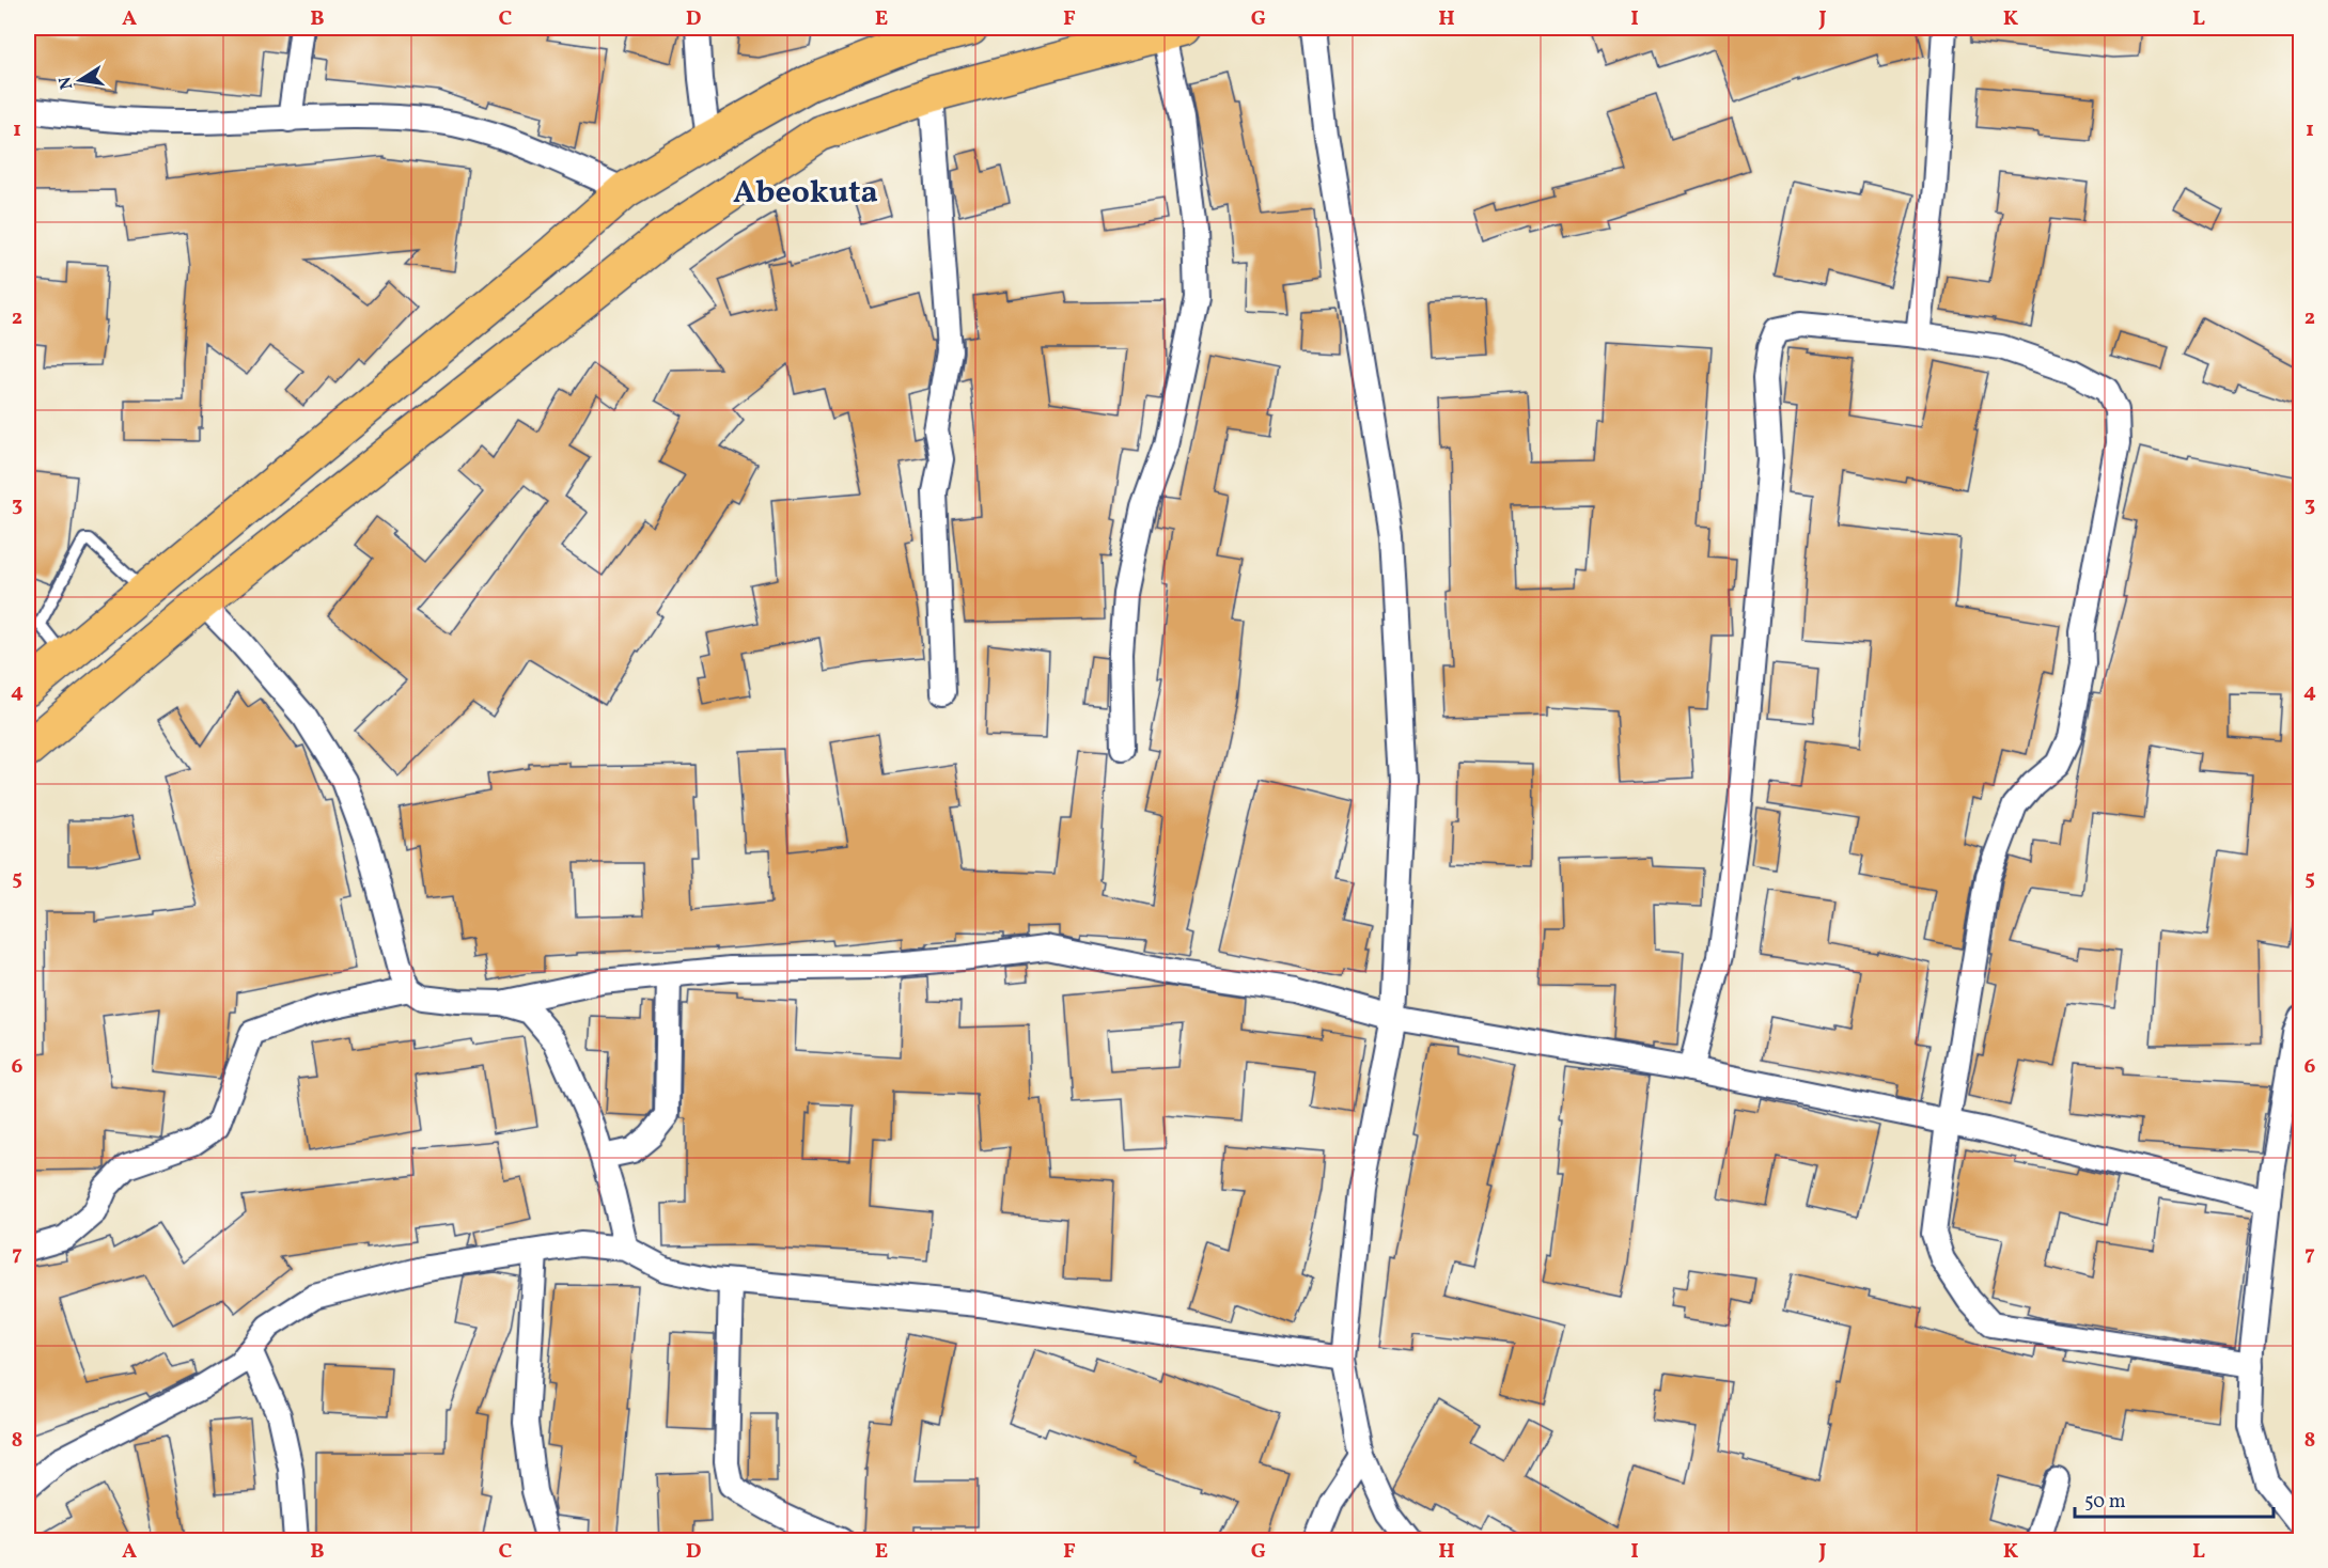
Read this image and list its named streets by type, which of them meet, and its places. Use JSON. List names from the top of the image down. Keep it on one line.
{"districts":["Abeokuta"],"scale_bar":"50 m","north":"left","grid":{"columns":["A","B","C","D","E","F","G","H","I","J","K","L"],"rows":["1","2","3","4","5","6","7","8"]}}
